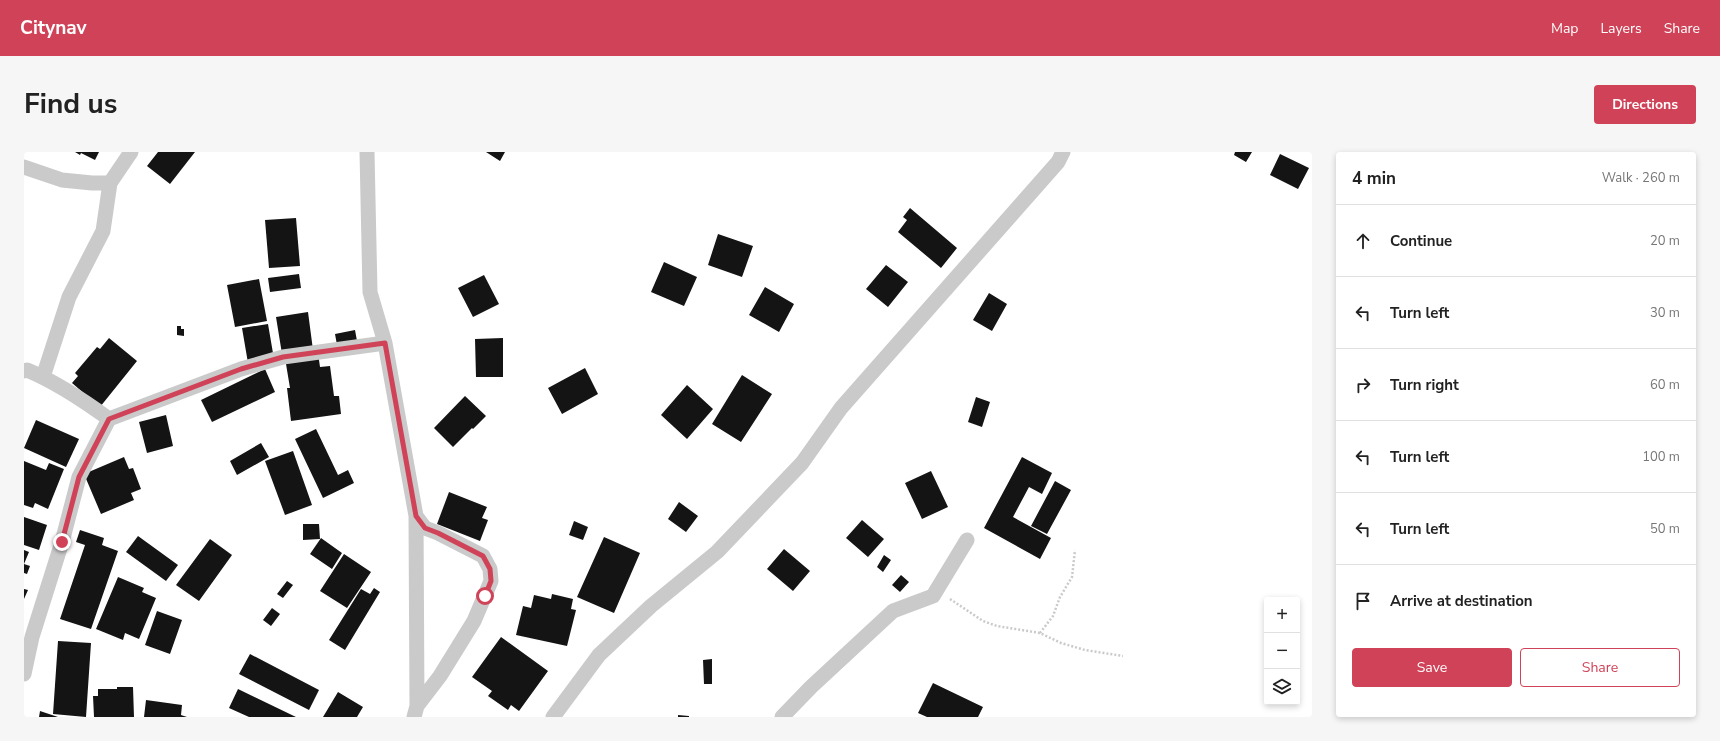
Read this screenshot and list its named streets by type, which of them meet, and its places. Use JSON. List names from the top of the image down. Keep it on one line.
{"page":{"header":"Citynav","nav":["Map","Layers","Share"],"title":"Find us","buttons":["Directions",["Save","Share"]],"heading":["4 min","Walk · 260 m"],"list":[["Continue","20 m"],["Turn left","30 m"],["Turn right","60 m"],["Turn left","100 m"],["Turn left","50 m"],"Arrive at destination"],"map_buttons":["+","−"]}}
